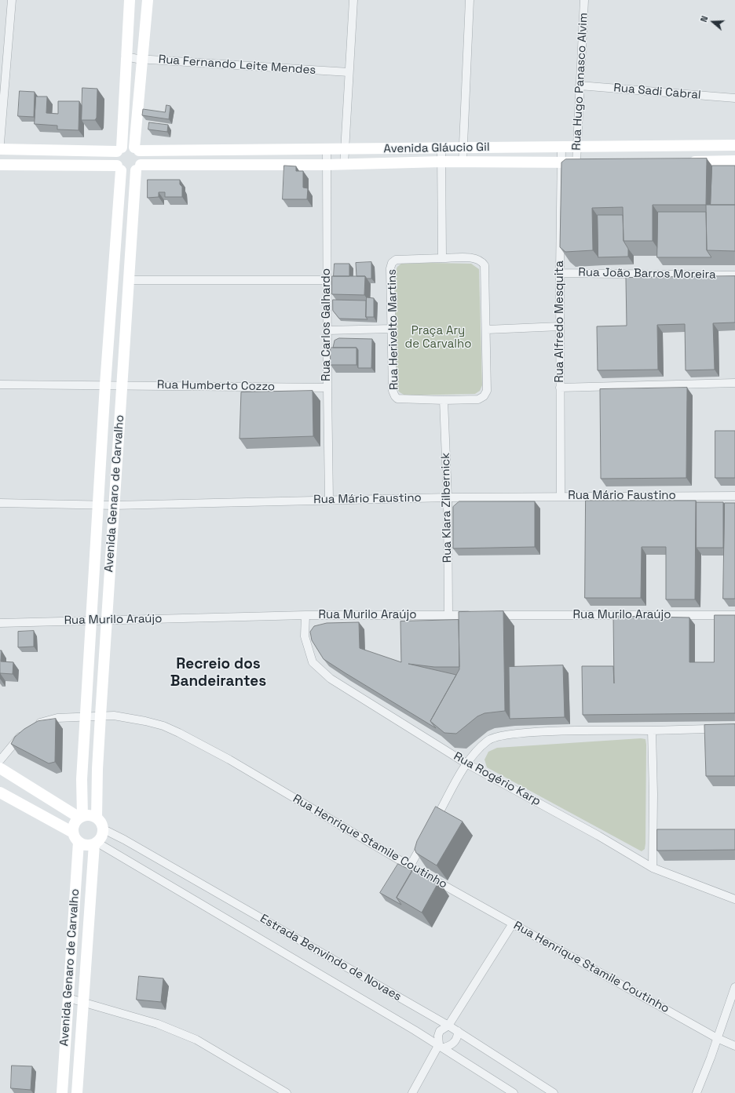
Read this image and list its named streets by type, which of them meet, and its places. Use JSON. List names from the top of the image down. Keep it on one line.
{"streets":{"street":["Rua Fernando Leite Mendes","Rua Hugo Panasco Alvim","Rua Sadi Cabral","Avenida Gláucio Gil","Rua João Barros Moreira","Rua Alfredo Mesquita","Rua Carlos Galhardo","Rua Herivelto Martins","Rua Humberto Cozzo","Avenida Genaro de Carvalho","Rua Mário Faustino","Rua Klara Zilbernick","Rua Murilo Araújo","Rua Rogério Karp","Rua Henrique Stamile Coutinho","Estrada Benvindo de Novaes"]},"crossings":[["Rua Hugo Panasco Alvim","Rua Sadi Cabral"],["Rua Hugo Panasco Alvim","Avenida Gláucio Gil"],["Avenida Gláucio Gil","Rua Alfredo Mesquita"],["Avenida Gláucio Gil","Rua Carlos Galhardo"],["Avenida Gláucio Gil","Avenida Genaro de Carvalho"],["Rua João Barros Moreira","Rua Alfredo Mesquita"],["Rua Alfredo Mesquita","Rua Mário Faustino"],["Rua Carlos Galhardo","Rua Humberto Cozzo"],["Rua Carlos Galhardo","Rua Mário Faustino"],["Rua Herivelto Martins","Rua Klara Zilbernick"],["Rua Humberto Cozzo","Avenida Genaro de Carvalho"],["Avenida Genaro de Carvalho","Rua Mário Faustino"],["Avenida Genaro de Carvalho","Rua Murilo Araújo"],["Avenida Genaro de Carvalho","Rua Henrique Stamile Coutinho"],["Avenida Genaro de Carvalho","Estrada Benvindo de Novaes"],["Rua Mário Faustino","Rua Klara Zilbernick"],["Rua Klara Zilbernick","Rua Murilo Araújo"],["Rua Murilo Araújo","Rua Rogério Karp"]],"districts":["Recreio dos Bandeirantes"],"parks":["Praça Ary de Carvalho"],"north":"left"}
